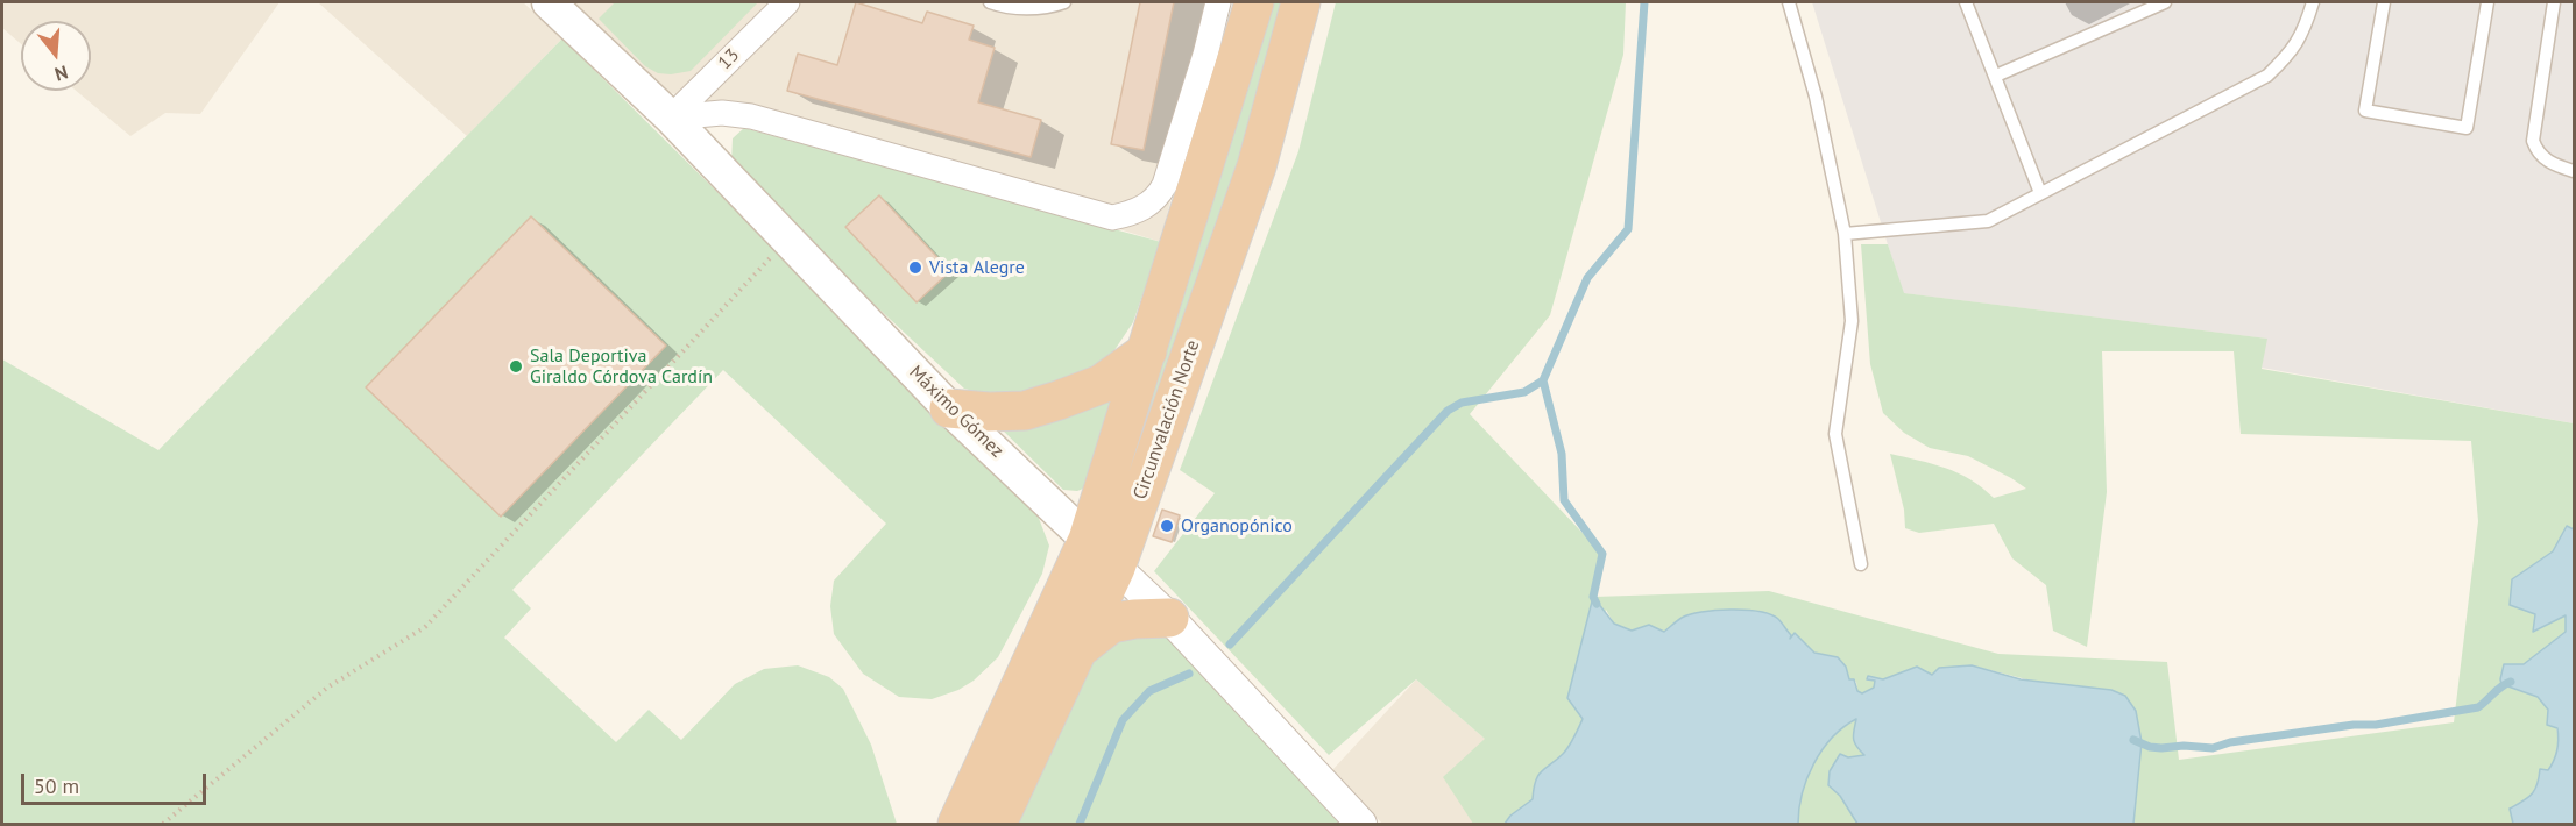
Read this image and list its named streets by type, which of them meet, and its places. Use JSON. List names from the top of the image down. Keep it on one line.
{"streets":{"highway":["Circunvalación Norte"],"main road":["Máximo Gómez"],"street":["13"]},"crossings":[["13","Máximo Gómez"],["Máximo Gómez","Circunvalación Norte"]],"places":["Vista Alegre","Sala Deportiva Giraldo Córdova Cardín","Organopónico"],"scale_bar":"50 m","north":"bottom"}
